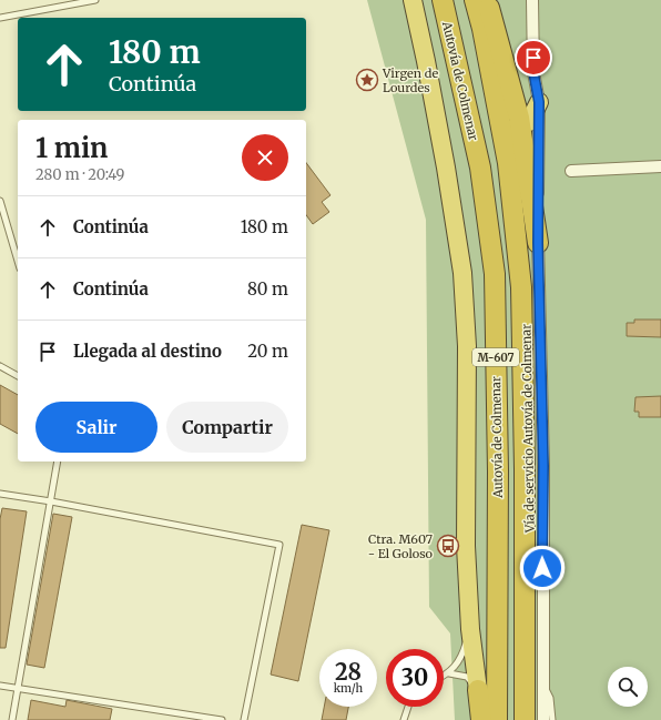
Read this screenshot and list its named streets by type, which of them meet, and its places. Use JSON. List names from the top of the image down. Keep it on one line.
{"streets":{"highway":["Autovía de Colmenar","M-607"],"street":["Vía de servicio Autovía de Colmenar"]},"places":{"place":["Virgen de Lourdes"],"bus stop":["Ctra. M607 - El Goloso"]},"page":{"turn":["180 m","Continúa"],"heading":["1 min","280 m · 20:49"],"list":[{"name":"Continúa","value":"180 m"},{"name":"Continúa","value":"80 m"},{"name":"Llegada al destino","value":"20 m"}],"buttons":["Salir","Compartir"],"speed":"28 km/h","limit":"30"}}
